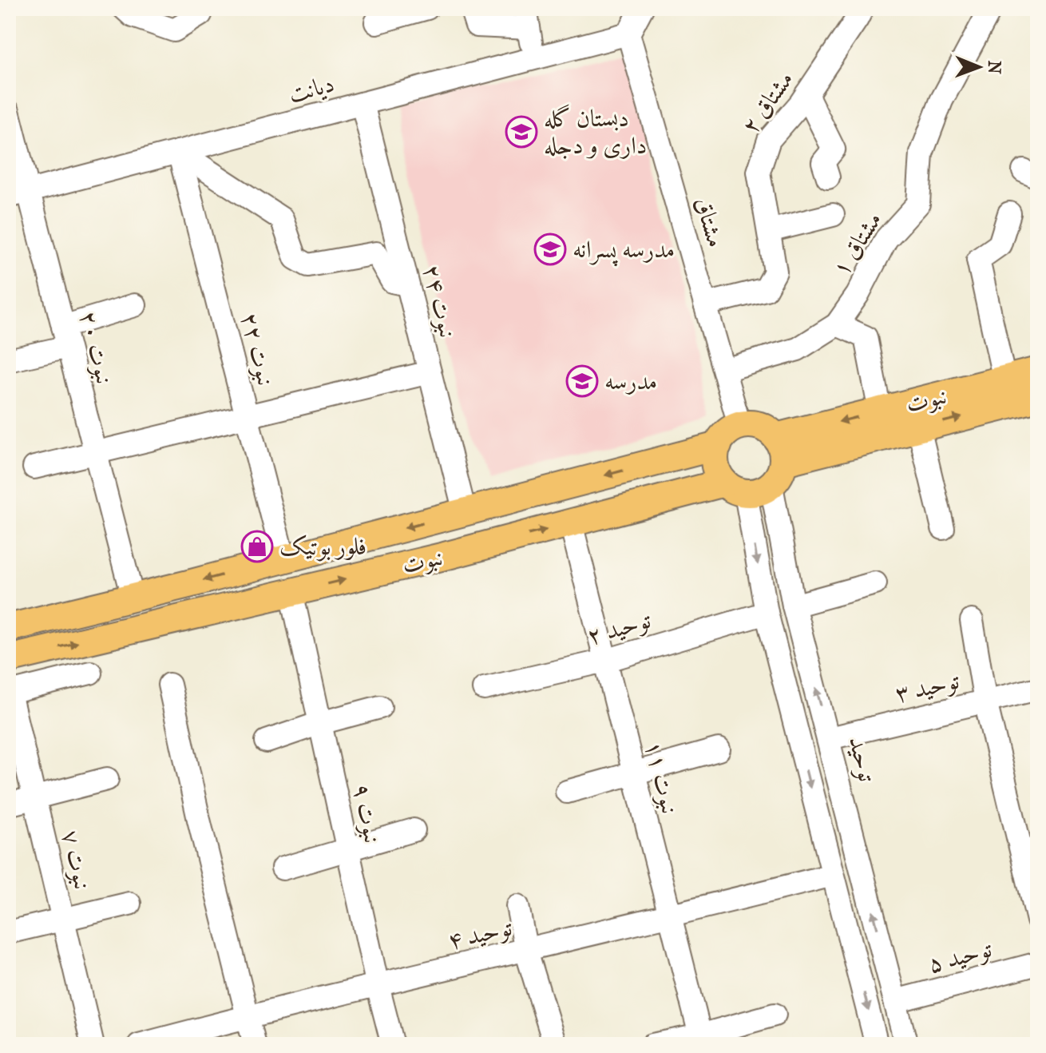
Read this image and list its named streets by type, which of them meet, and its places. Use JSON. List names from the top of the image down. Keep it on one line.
{"streets":{"main road":["نبوت"],"street":["دیانت","مشتاق ۲","مشتاق","مشتاق ۱","نبوت ۲۴","نبوت ۲۰","نبوت ۲۲","توحید ۲","توحید ۳","توحید","نبوت ۱۱","نبوت ۹","نبوت ۷","توحید ۴","توحید ۵"]},"crossings":[["دیانت","مشتاق"],["دیانت","نبوت ۲۴"],["دیانت","نبوت ۲۰"],["دیانت","نبوت ۲۲"],["مشتاق ۲","مشتاق"],["مشتاق","مشتاق ۱"],["مشتاق","نبوت"],["مشتاق","توحید"],["نبوت ۲۴","نبوت"],["نبوت ۲۰","نبوت"],["نبوت ۲۲","نبوت"],["نبوت","توحید"],["نبوت","نبوت ۱۱"],["نبوت","نبوت ۹"],["توحید ۲","نبوت ۱۱"],["توحید ۳","توحید"],["توحید","توحید ۵"],["نبوت ۱۱","توحید ۴"],["نبوت ۹","توحید ۴"]],"places":{"school or university":["دبستان گله داری و دجله","مدرسه پسرانه","مدرسه"],"shop":["فلور بوتیک"]},"north":"right"}
